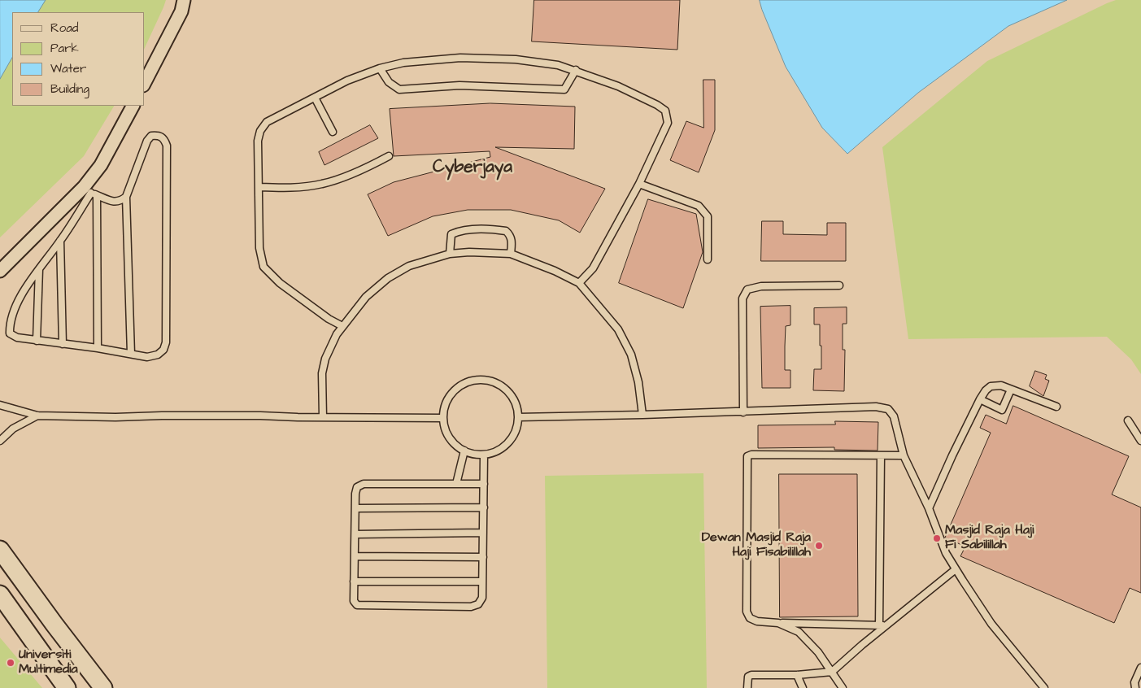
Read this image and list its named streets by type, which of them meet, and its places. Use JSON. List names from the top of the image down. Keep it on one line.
{"districts":["Cyberjaya"],"places":["Masjid Raja Haji Fi Sabilillah","Dewan Masjid Raja Haji Fisabilillah","Universiti Multimedia"],"legend":["Road","Park","Water","Building"]}
